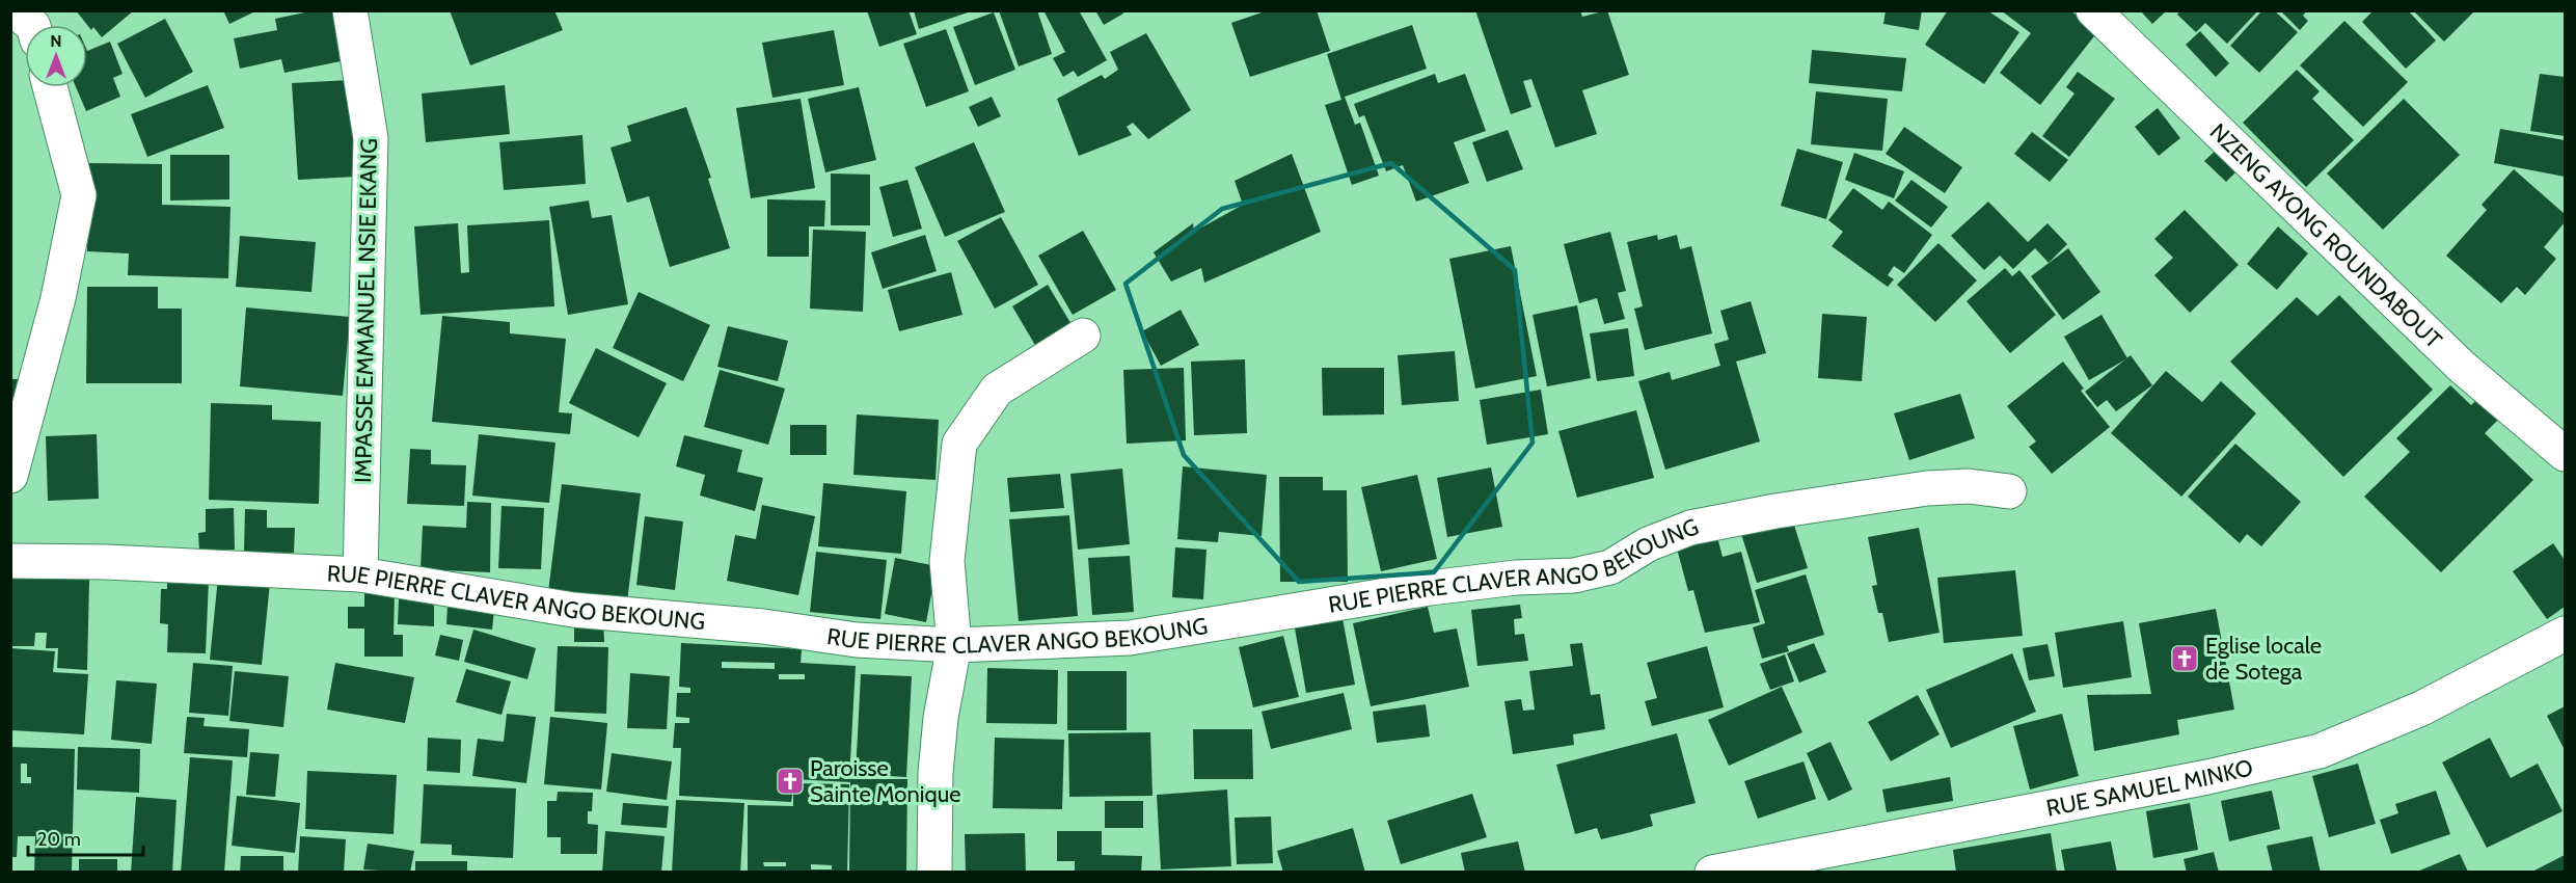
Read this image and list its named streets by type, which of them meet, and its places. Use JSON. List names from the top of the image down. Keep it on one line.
{"streets":{"street":["NZENG AYONG ROUNDABOUT","IMPASSE EMMANUEL NSIE EKANG","RUE PIERRE CLAVER ANGO BEKOUNG","RUE SAMUEL MINKO"]},"crossings":[["IMPASSE EMMANUEL NSIE EKANG","RUE PIERRE CLAVER ANGO BEKOUNG"]],"places":{"church":["Eglise locale de Sotega","Paroisse Sainte Monique"]},"scale_bar":"20 m","north":"top"}
